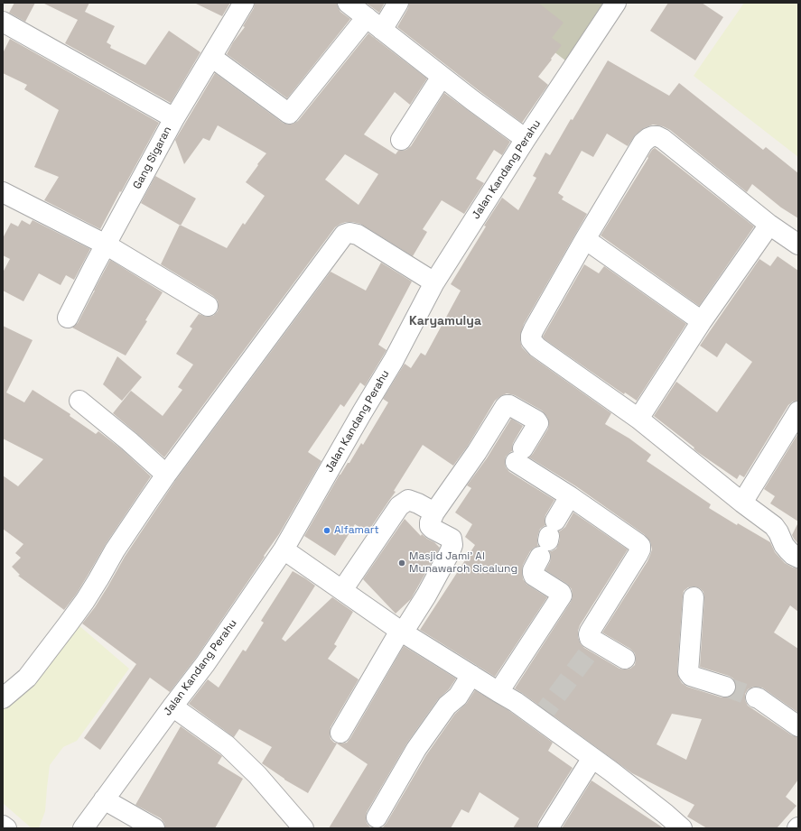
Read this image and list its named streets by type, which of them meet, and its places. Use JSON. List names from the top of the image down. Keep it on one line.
{"streets":{"street":["Gang Sigaran","Jalan Kandang Perahu"]},"districts":["Karyamulya"],"places":["Alfamart","Masjid Jami' Al Munawaroh Sicalung"]}
